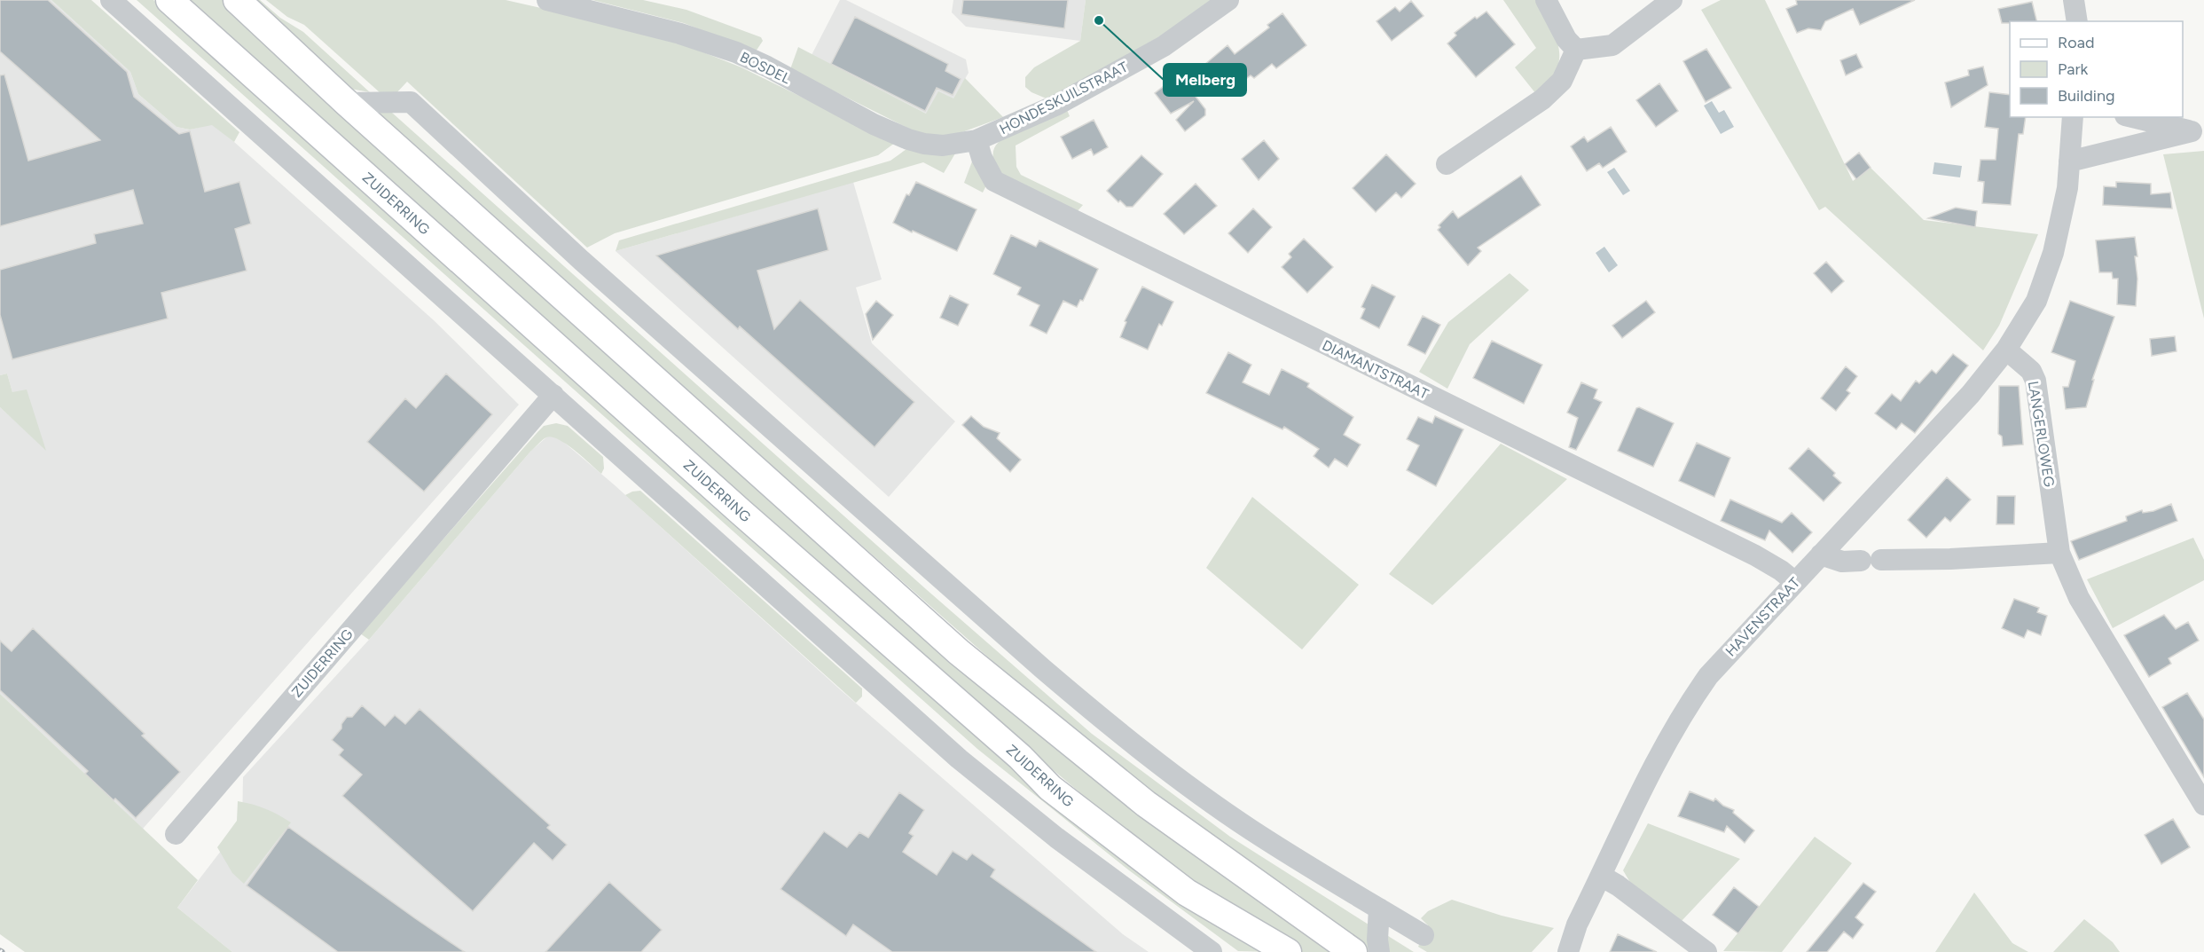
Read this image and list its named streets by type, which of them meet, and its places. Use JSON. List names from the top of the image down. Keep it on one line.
{"streets":{"main road":["ZUIDERRING"],"street":["BOSDEL","HONDESKUILSTRAAT","DIAMANTSTRAAT","LANGERLOWEG","HAVENSTRAAT"]},"crossings":[["BOSDEL","HONDESKUILSTRAAT"],["BOSDEL","DIAMANTSTRAAT"],["HONDESKUILSTRAAT","DIAMANTSTRAAT"],["DIAMANTSTRAAT","HAVENSTRAAT"],["LANGERLOWEG","HAVENSTRAAT"]],"places":["Melberg"],"legend":["Road","Park","Building"]}
